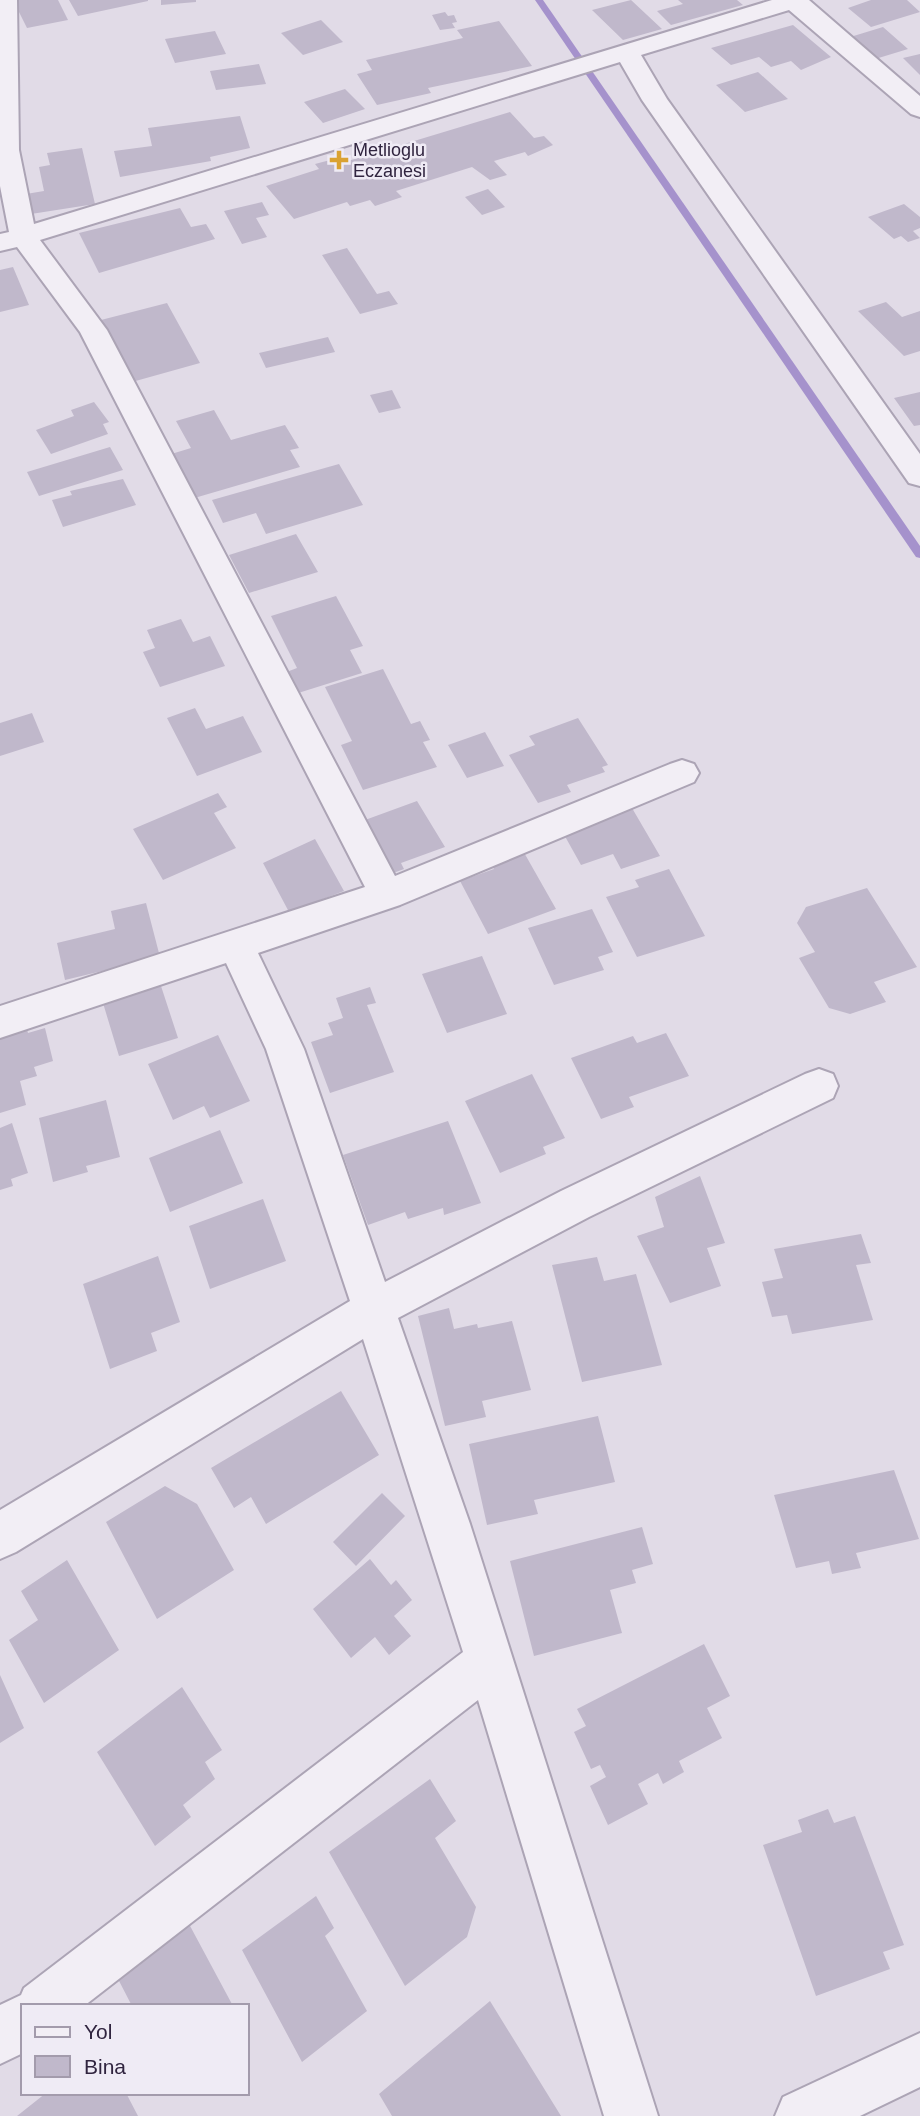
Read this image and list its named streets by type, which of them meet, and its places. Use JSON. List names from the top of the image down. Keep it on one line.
{"places":{"health":["Metlioglu Eczanesi"]},"legend":["Yol","Bina"]}
